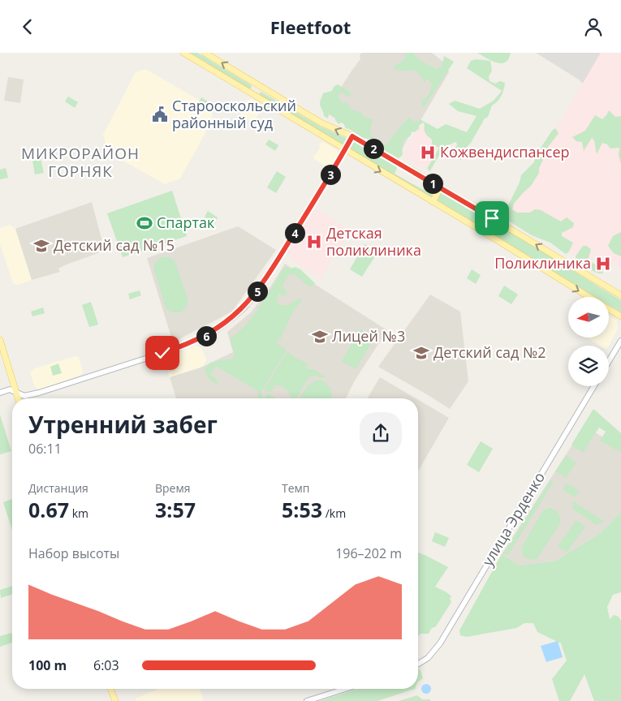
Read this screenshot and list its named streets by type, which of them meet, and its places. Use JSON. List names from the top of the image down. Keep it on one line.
{"streets":{"main road":["улица Эрденко"]},"districts":["МИКРОРАЙОН ГОРНЯК"],"places":{"public building":["Старооскольский районный суд"],"hospital":["Кожвендиспансер","Детская поликлиника","Поликлиника"],"sports":["Спартак"],"school or university":["Детский сад №15","Лицей №3","Детский сад №2"]},"north":"left","page":{"header":"Fleetfoot","pins":["2","3","1","4","5","6"],"heading":["Утренний забег","06:11"],"stats":[["Дистанция","0.67 km"],["Время","3:57"],["Темп","5:53 /km"]],"chart":["Набор высоты","196–202 m"],"list":[{"name":"100 m","note":"6:03"}]}}
